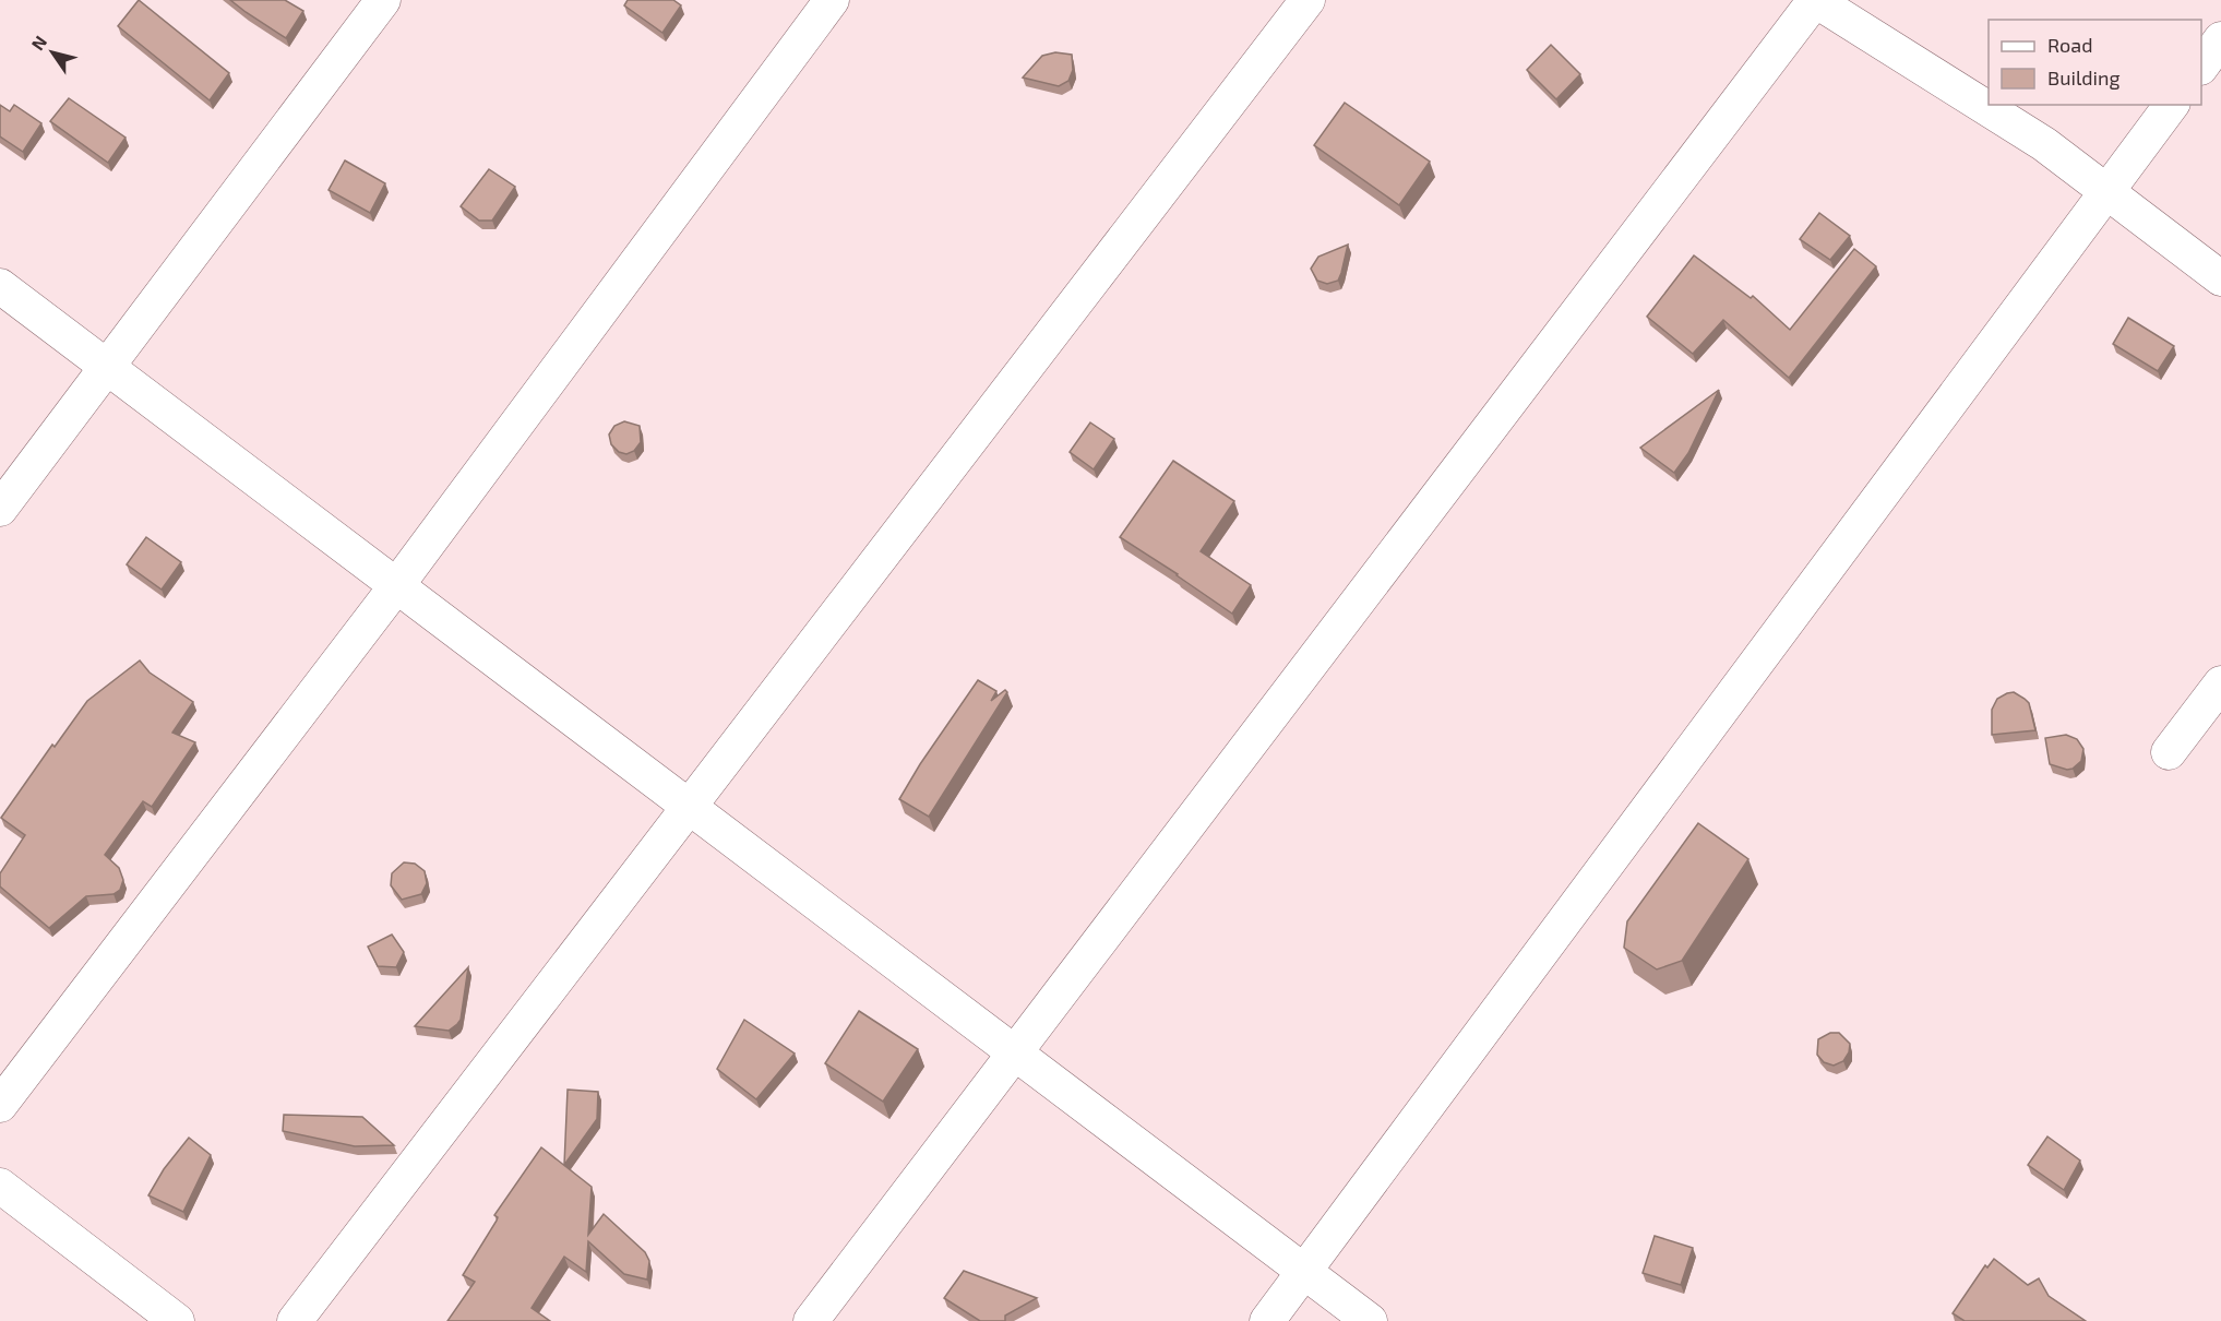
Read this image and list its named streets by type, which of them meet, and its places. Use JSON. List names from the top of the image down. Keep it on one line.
{"legend":["Road","Building"],"north":"top left"}
